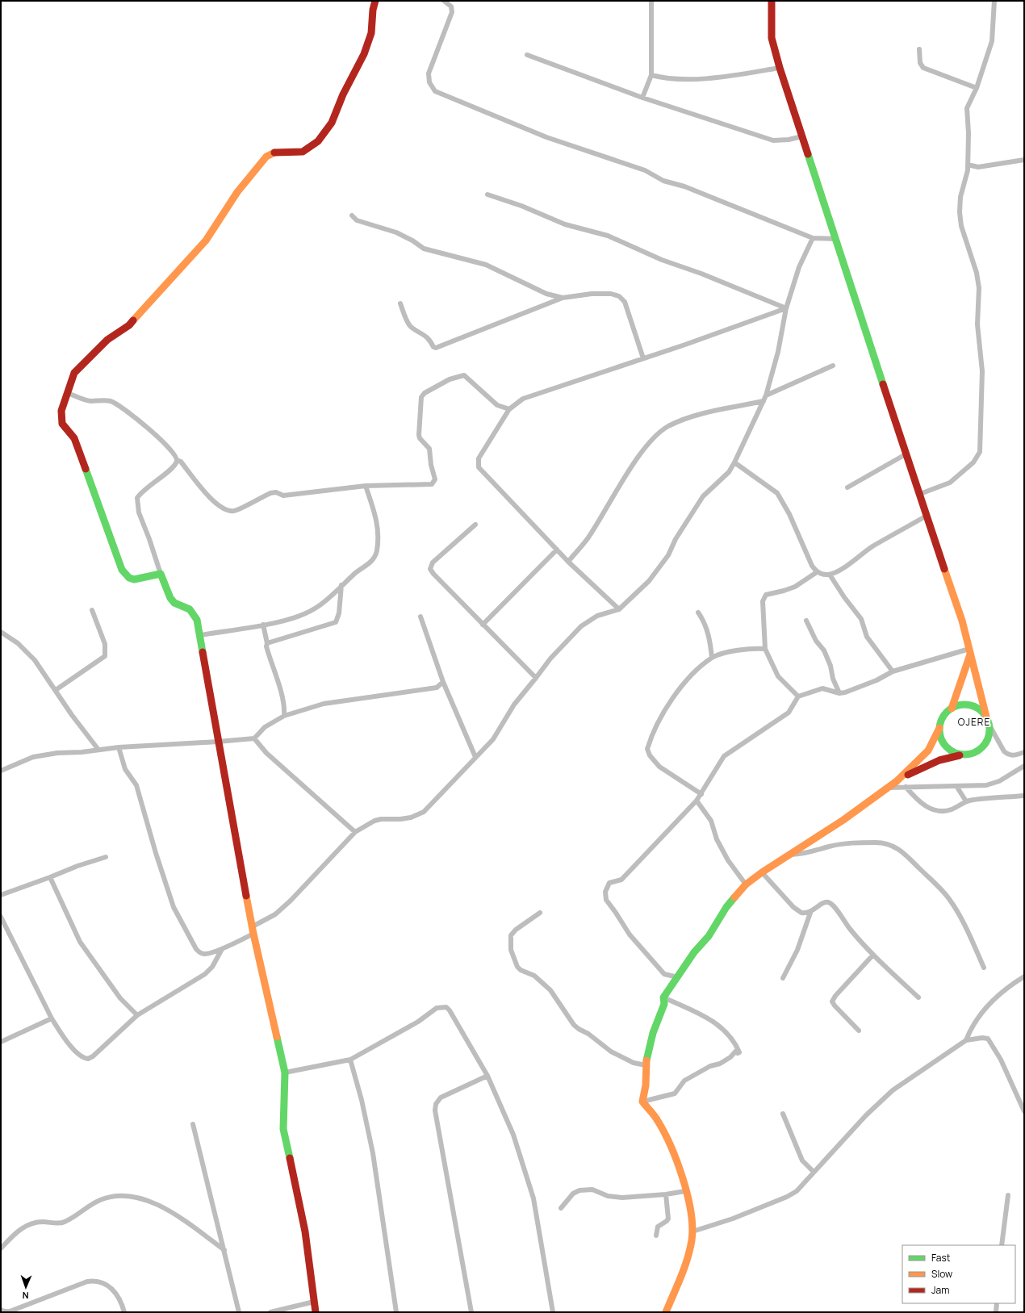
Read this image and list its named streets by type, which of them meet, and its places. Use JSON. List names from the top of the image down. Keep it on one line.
{"districts":["OJERE"],"legend":["Fast","Slow","Jam"],"north":"bottom"}
